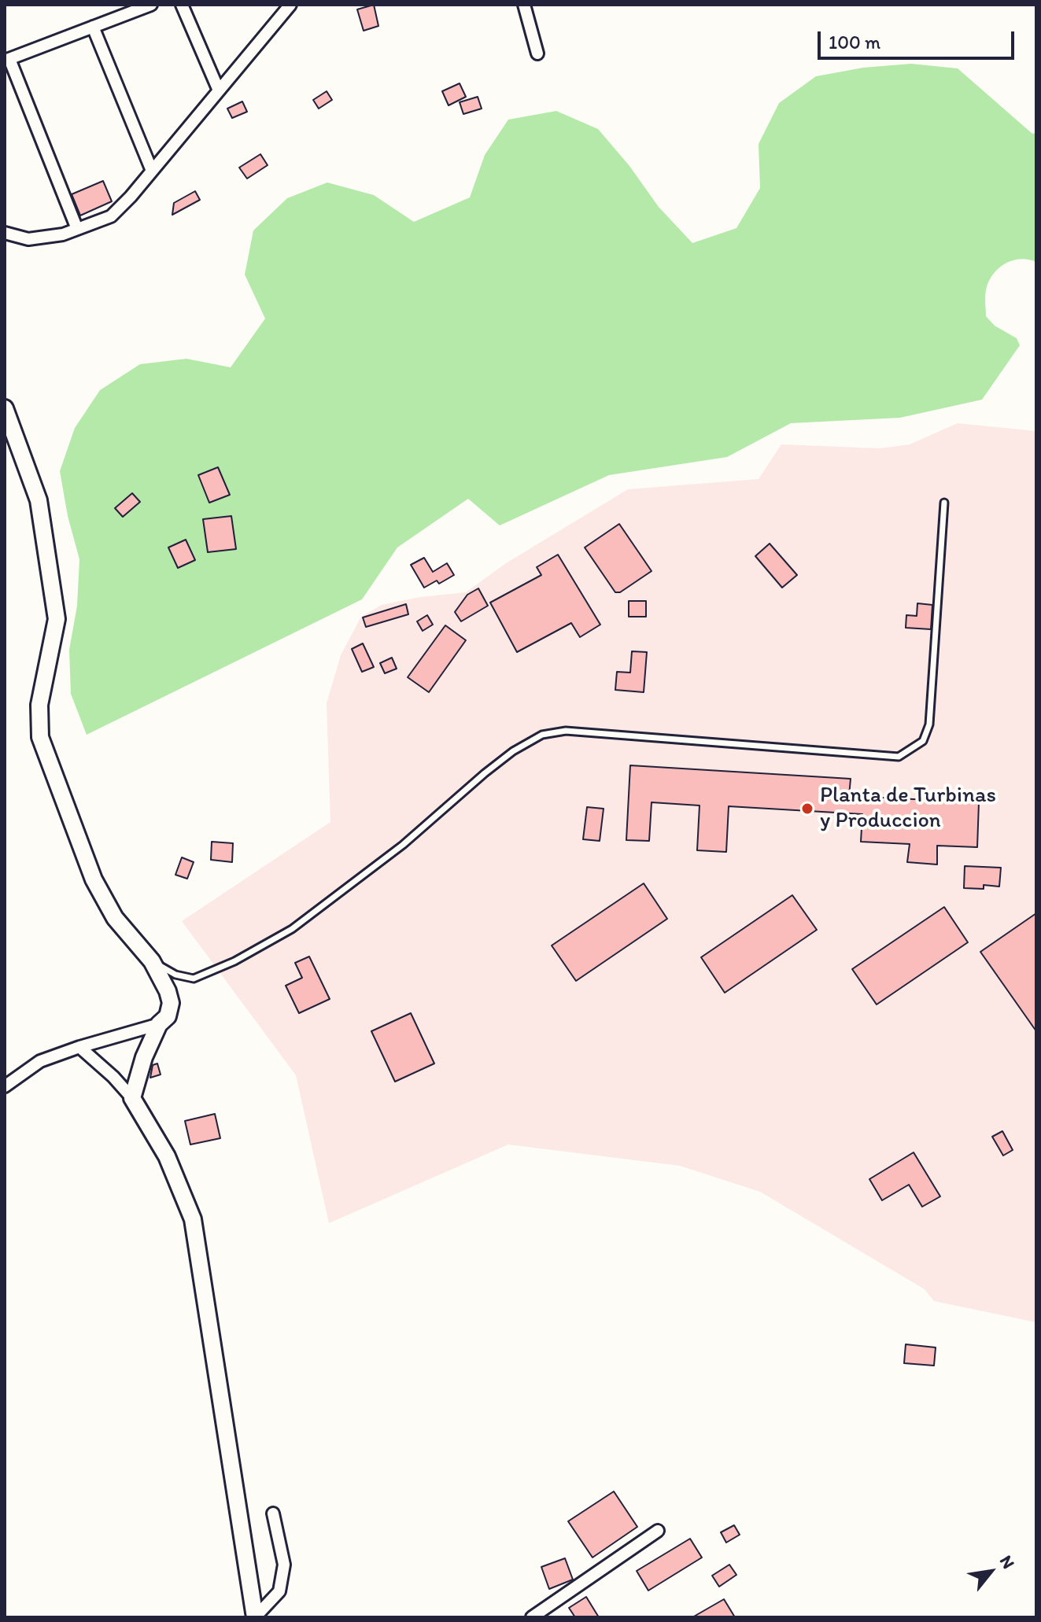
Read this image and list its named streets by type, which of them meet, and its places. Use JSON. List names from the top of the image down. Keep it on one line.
{"places":["Planta de Turbinas y Produccion"],"scale_bar":"100 m","north":"top right"}
